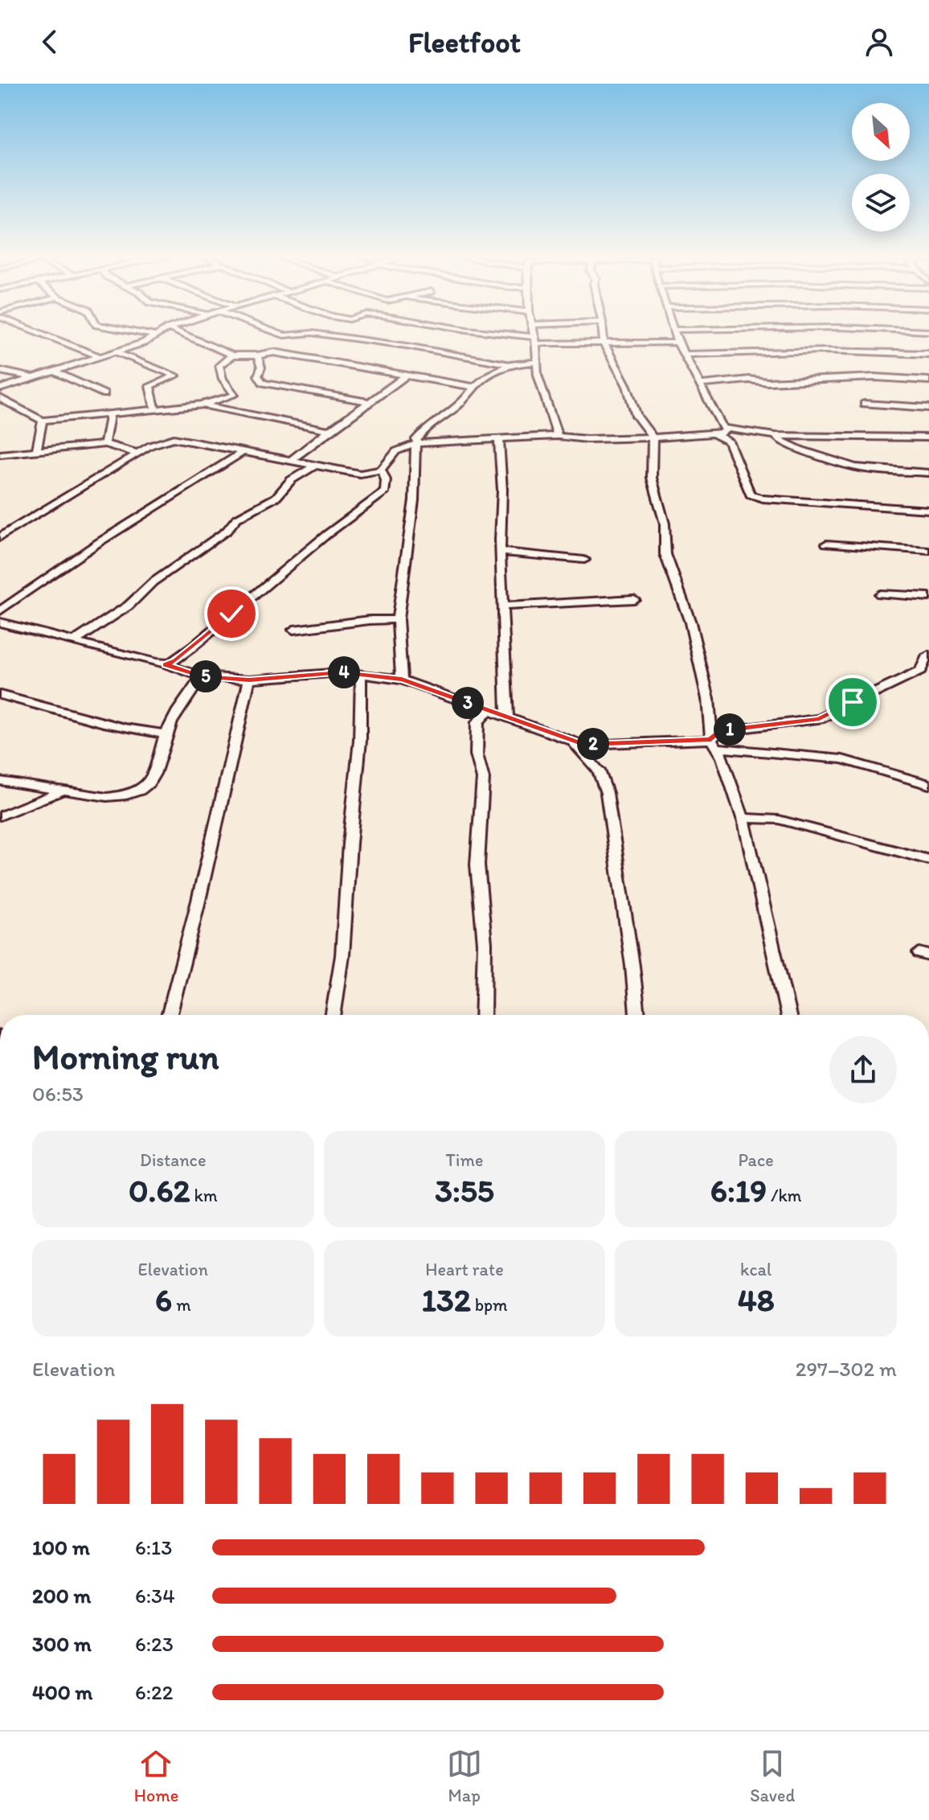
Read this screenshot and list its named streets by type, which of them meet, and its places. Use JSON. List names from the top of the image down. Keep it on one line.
{"north":"bottom right","page":{"header":"Fleetfoot","pins":["4","5","3","1","2"],"heading":["Morning run","06:53"],"stats":[["Distance","0.62 km"],["Time","3:55"],["Pace","6:19 /km"],["Elevation","6 m"],["Heart rate","132 bpm"],["kcal","48"]],"chart":["Elevation","297–302 m"],"list":[{"name":"100 m","note":"6:13"},{"name":"200 m","note":"6:34"},{"name":"300 m","note":"6:23"},{"name":"400 m","note":"6:22"}],"tabs":["Home","Map","Saved"]}}
